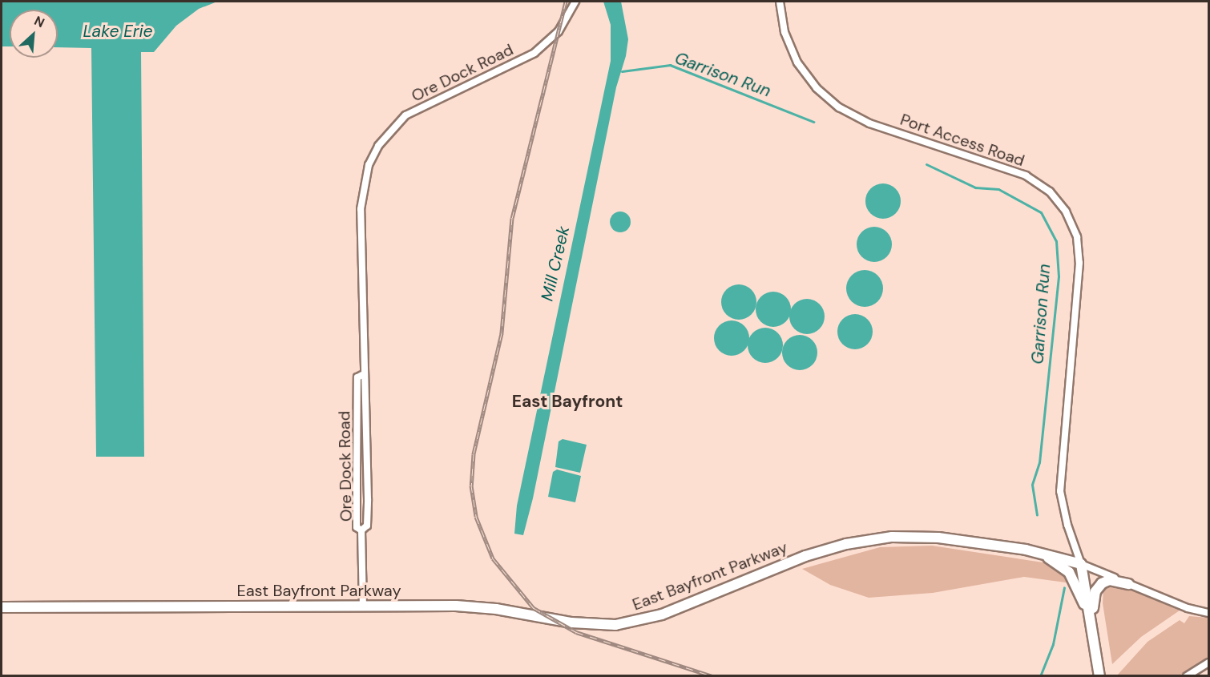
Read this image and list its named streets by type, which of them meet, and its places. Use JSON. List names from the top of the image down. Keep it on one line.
{"streets":{"highway":["East Bayfront Parkway"],"street":["Ore Dock Road","Port Access Road"]},"crossings":[["Ore Dock Road","East Bayfront Parkway"],["Port Access Road","East Bayfront Parkway"]],"districts":["East Bayfront"],"water":["Lake Erie","Garrison Run","Mill Creek"],"north":"top right"}
